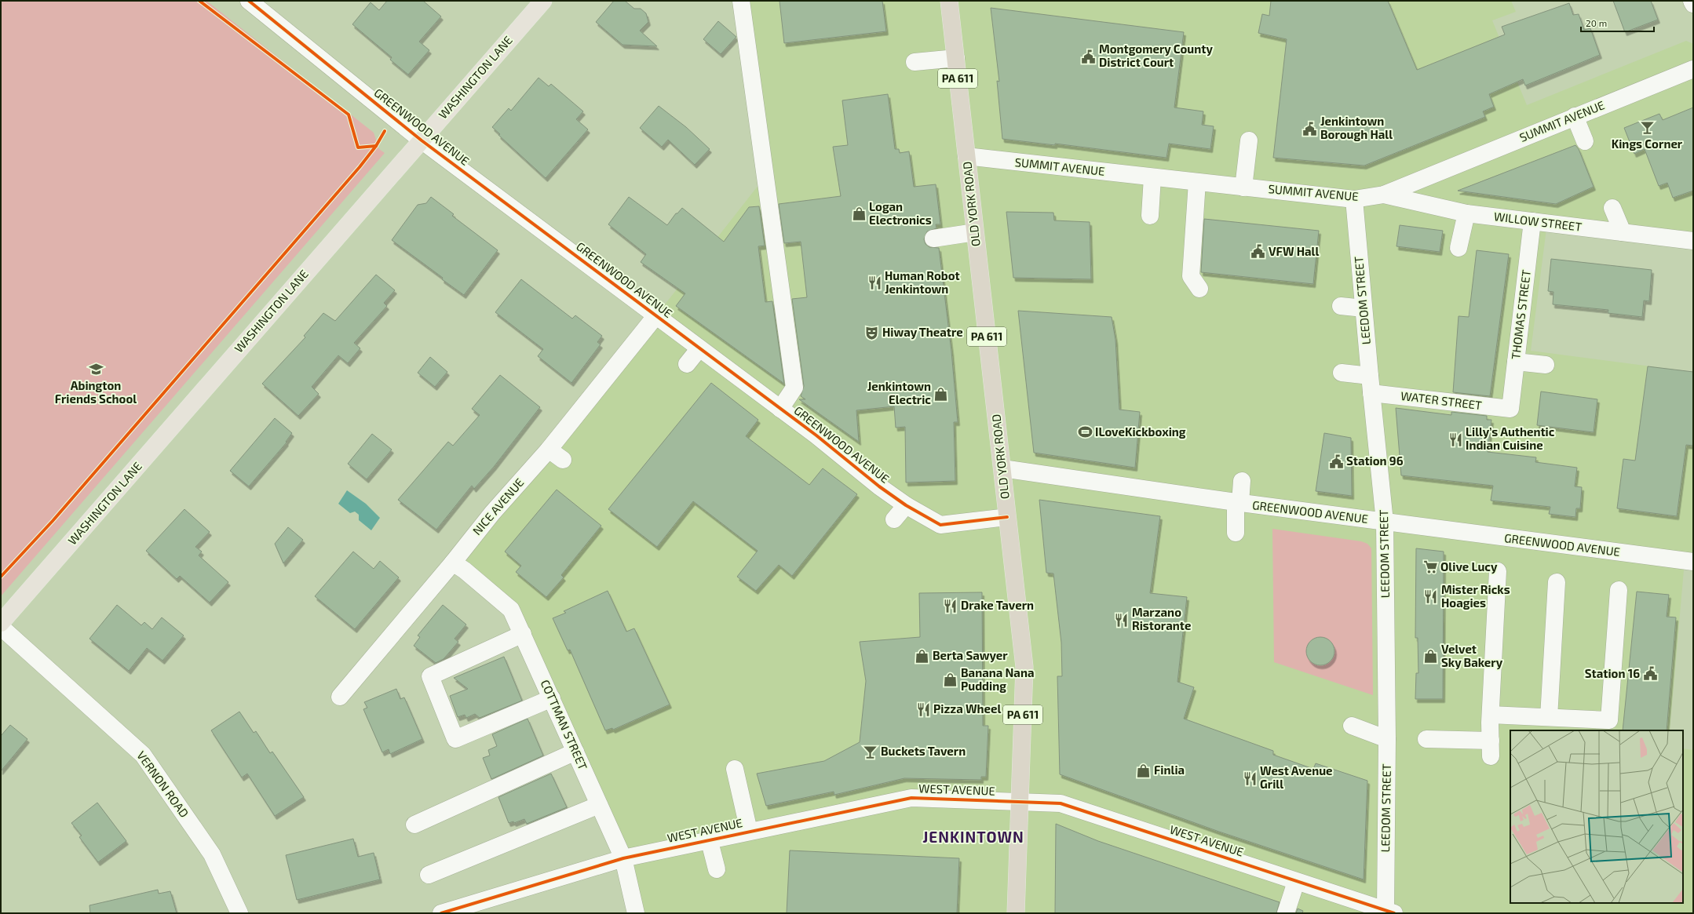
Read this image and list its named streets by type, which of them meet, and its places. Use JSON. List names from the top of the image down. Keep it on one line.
{"streets":{"highway":["PA 611","OLD YORK ROAD"],"main road":["WASHINGTON LANE"],"street":["SUMMIT AVENUE","GREENWOOD AVENUE","WILLOW STREET","LEEDOM STREET","THOMAS STREET","WATER STREET","NICE AVENUE","COTTMAN STREET","VERNON ROAD","WEST AVENUE"]},"crossings":[["WASHINGTON LANE","GREENWOOD AVENUE"],["SUMMIT AVENUE","OLD YORK ROAD"],["SUMMIT AVENUE","WILLOW STREET"],["SUMMIT AVENUE","LEEDOM STREET"],["GREENWOOD AVENUE","OLD YORK ROAD"],["GREENWOOD AVENUE","LEEDOM STREET"],["GREENWOOD AVENUE","NICE AVENUE"],["OLD YORK ROAD","WEST AVENUE"],["WILLOW STREET","THOMAS STREET"],["LEEDOM STREET","WATER STREET"],["LEEDOM STREET","WEST AVENUE"],["THOMAS STREET","WATER STREET"],["NICE AVENUE","COTTMAN STREET"],["COTTMAN STREET","WEST AVENUE"]],"districts":["JENKINTOWN"],"places":{"public building":["Montgomery County District Court","Jenkintown Borough Hall","VFW Hall","Station 96","Station 16"],"bar":["Kings Corner","Buckets Tavern"],"shop":["Logan Electronics","Jenkintown Electric","Berta Sawyer","Velvet Sky Bakery","Banana Nana Pudding","Finlia"],"restaurant":["Human Robot Jenkintown","Lilly’s Authentic Indian Cuisine","Mister Ricks Hoagies","Drake Tavern","Marzano Ristorante","Pizza Wheel","West Avenue Grill"],"theatre":["Hiway Theatre"],"school or university":["Abington Friends School"],"sports":["ILoveKickboxing"],"supermarket":["Olive Lucy"]},"scale_bar":"20 m"}
